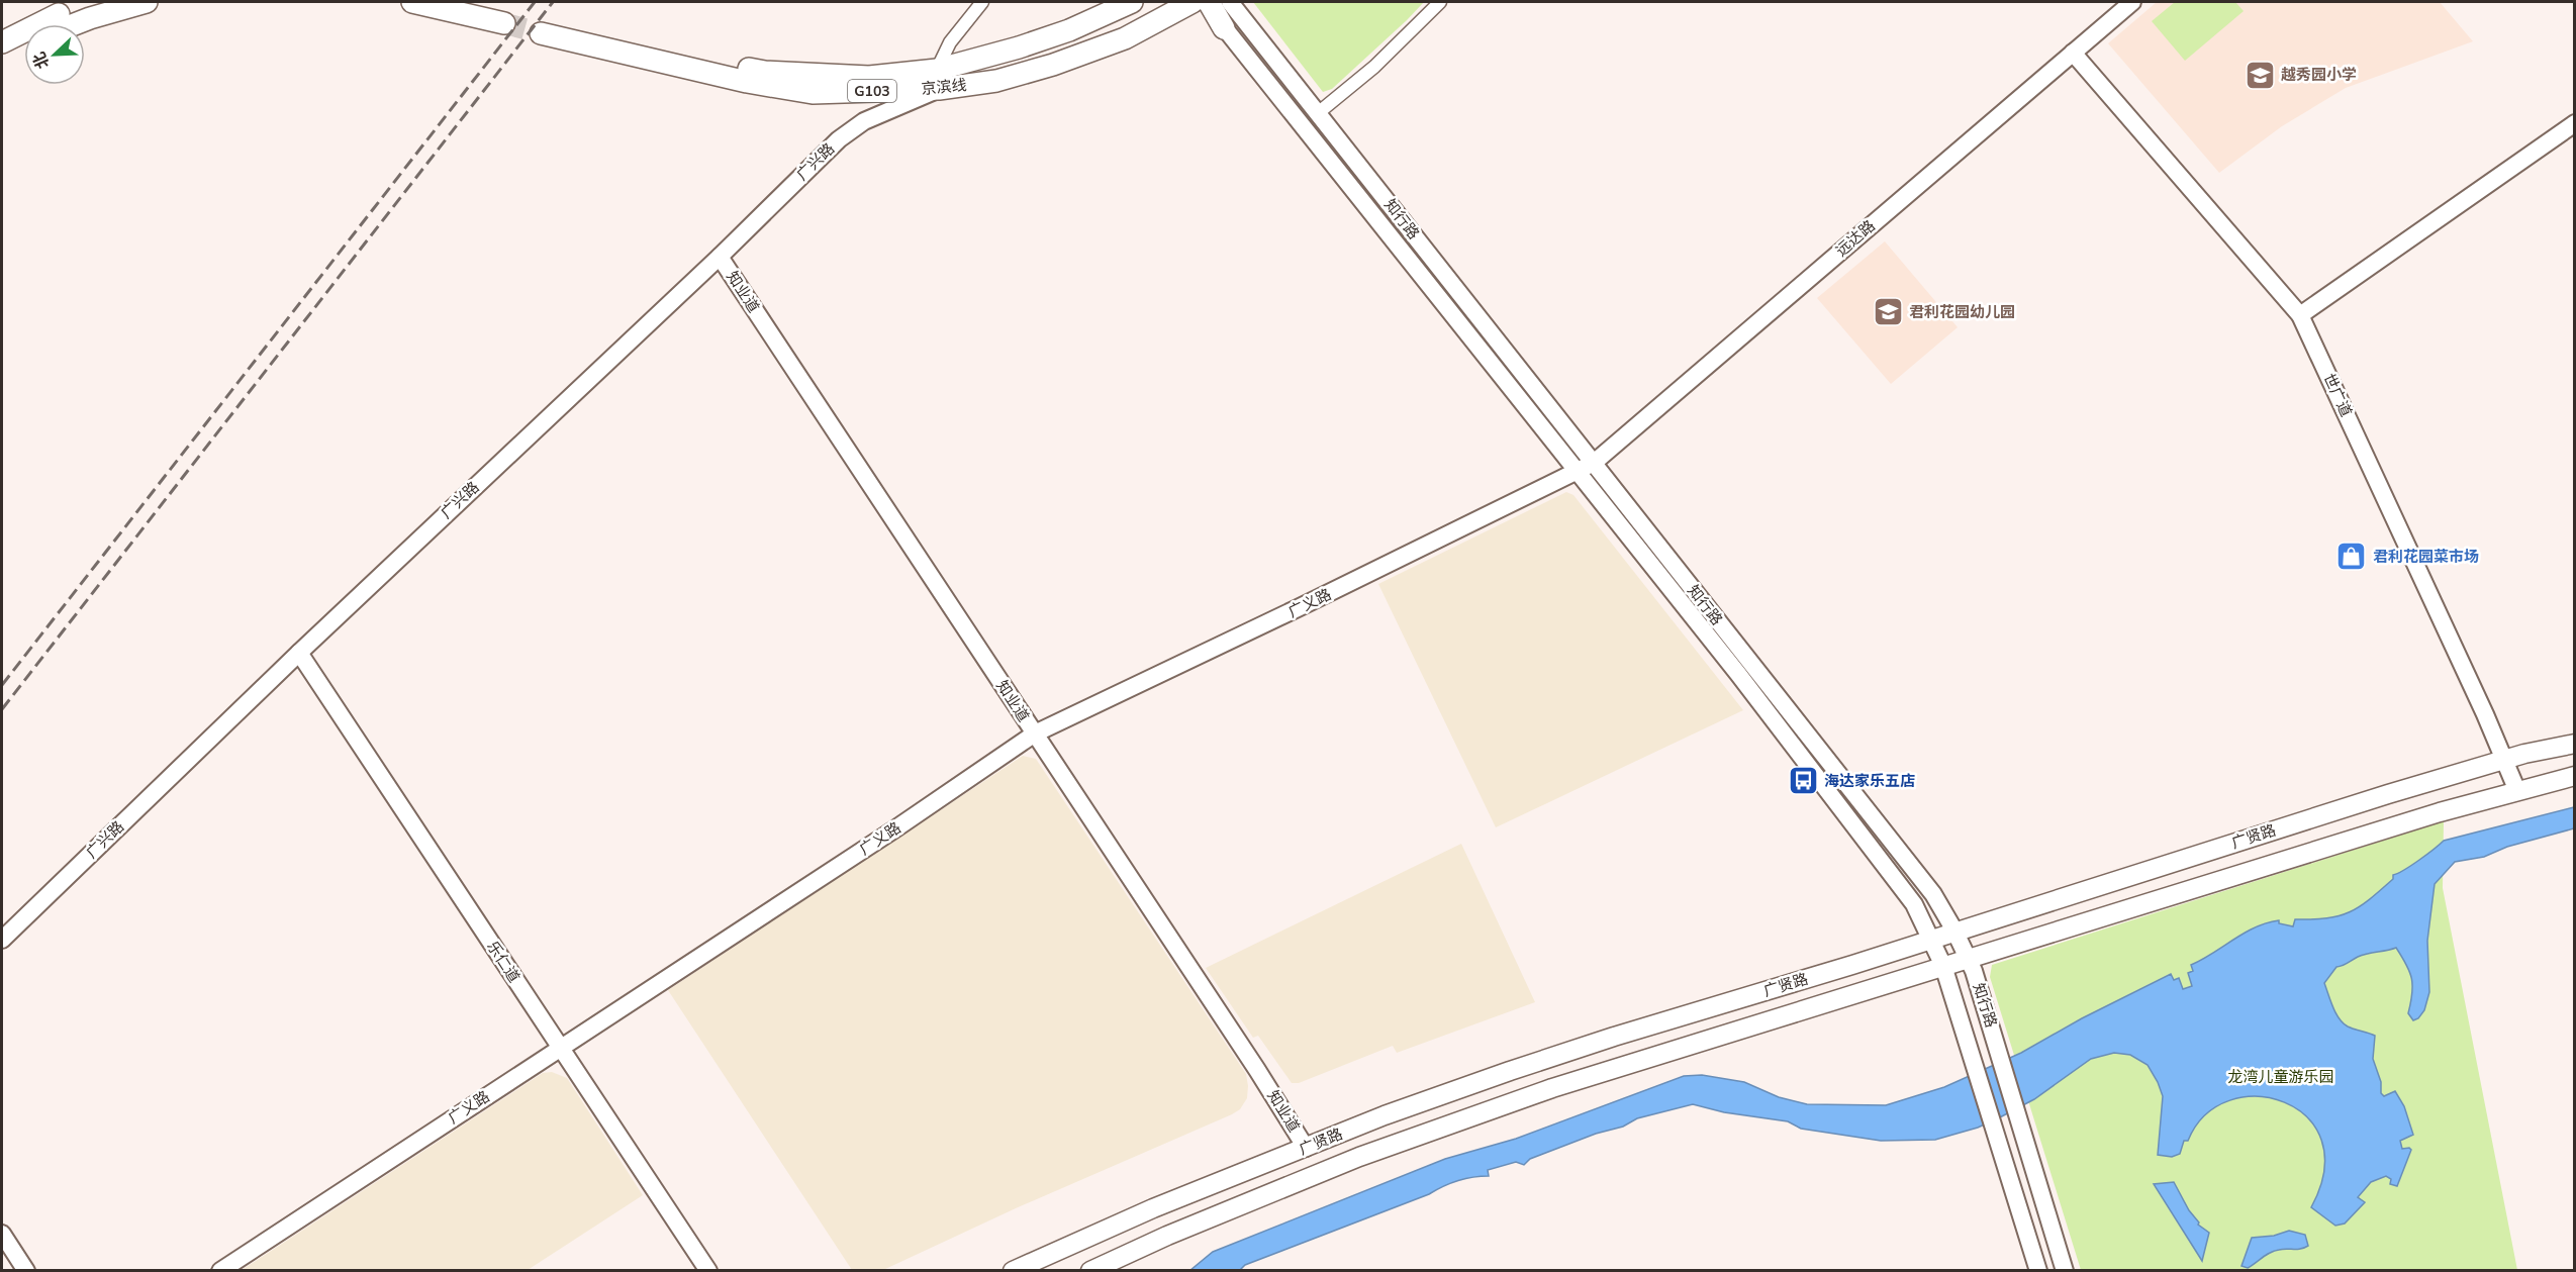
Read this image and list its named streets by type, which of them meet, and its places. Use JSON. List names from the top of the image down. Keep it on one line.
{"streets":{"highway":["京滨线","G103"],"main road":["广贤路"],"street":["广兴路","知行路","远达路","知业道","世广道","广义路","乐仁道"]},"crossings":[["京滨线","广兴路"],["广兴路","知业道"],["广兴路","乐仁道"],["知行路","远达路"],["知行路","广义路"],["知行路","广贤路"],["远达路","世广道"],["远达路","广义路"],["知业道","广义路"],["知业道","广贤路"],["世广道","广贤路"],["广义路","乐仁道"]],"parks":["龙湾儿童游乐园"],"places":{"school or university":["越秀园小学","君利花园幼儿园"],"shop":["君利花园菜市场"],"bus stop":["海达家乐五店"]},"north":"bottom left"}
